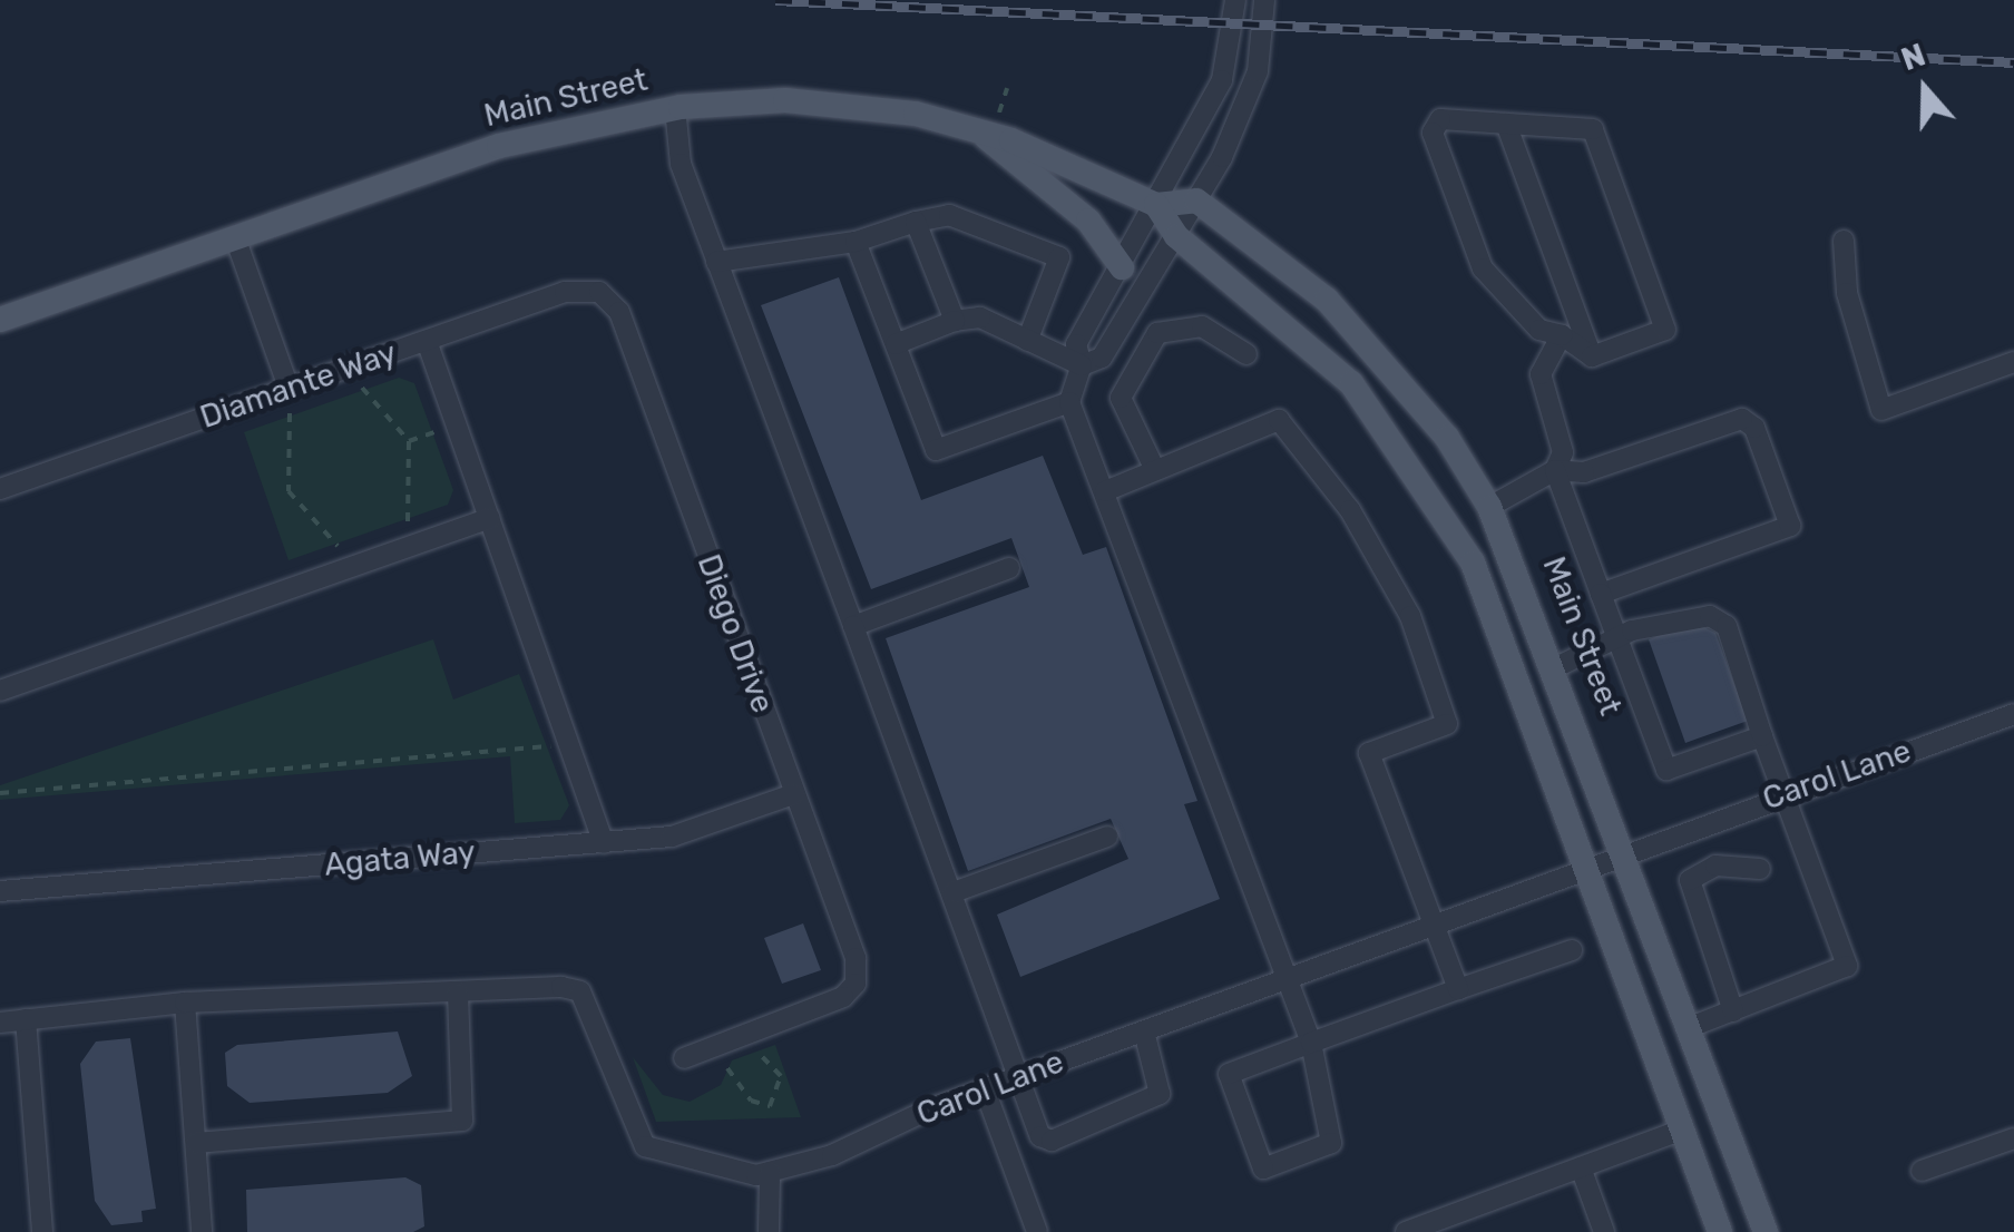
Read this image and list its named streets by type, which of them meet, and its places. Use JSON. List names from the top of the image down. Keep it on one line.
{"streets":{"main road":["Main Street"],"street":["Diamante Way","Diego Drive","Carol Lane","Agata Way"]},"crossings":[["Main Street","Carol Lane"],["Diamante Way","Diego Drive"],["Diego Drive","Agata Way"]],"north":"top"}
